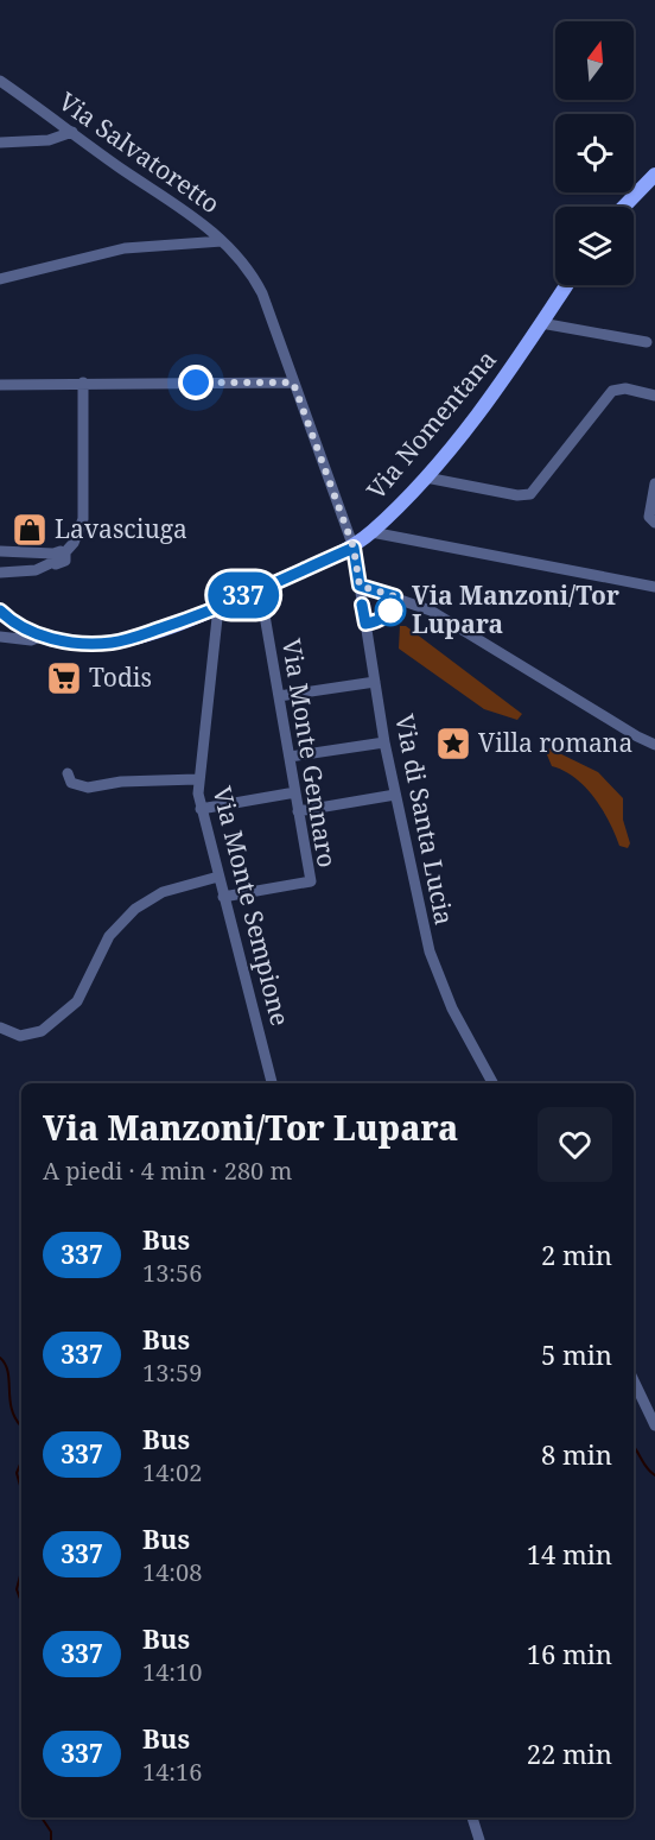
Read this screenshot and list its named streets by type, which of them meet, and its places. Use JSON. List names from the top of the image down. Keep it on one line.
{"streets":{"main road":["Via Nomentana"],"street":["Via Salvatoretto","Via Monte Gennaro","Via di Santa Lucia","Via Monte Sempione"]},"crossings":[["Via Salvatoretto","Via Nomentana"],["Via Salvatoretto","Via di Santa Lucia"],["Via Nomentana","Via Monte Gennaro"],["Via Nomentana","Via di Santa Lucia"],["Via Nomentana","Via Monte Sempione"],["Via Monte Gennaro","Via Monte Sempione"]],"places":{"shop":["Lavasciuga"],"other":["Via Manzoni/Tor Lupara"],"supermarket":["Todis"],"place":["Villa romana"]},"lines":["bus line 337"],"north":"top","page":{"on_map":"337","heading":["Via Manzoni/Tor Lupara","A piedi · 4 min · 280 m"],"list":[{"mark":"337","name":"Bus","note":"13:56","value":"2 min"},{"mark":"337","name":"Bus","note":"13:59","value":"5 min"},{"mark":"337","name":"Bus","note":"14:02","value":"8 min"},{"mark":"337","name":"Bus","note":"14:08","value":"14 min"},{"mark":"337","name":"Bus","note":"14:10","value":"16 min"},{"mark":"337","name":"Bus","note":"14:16","value":"22 min"}]}}
